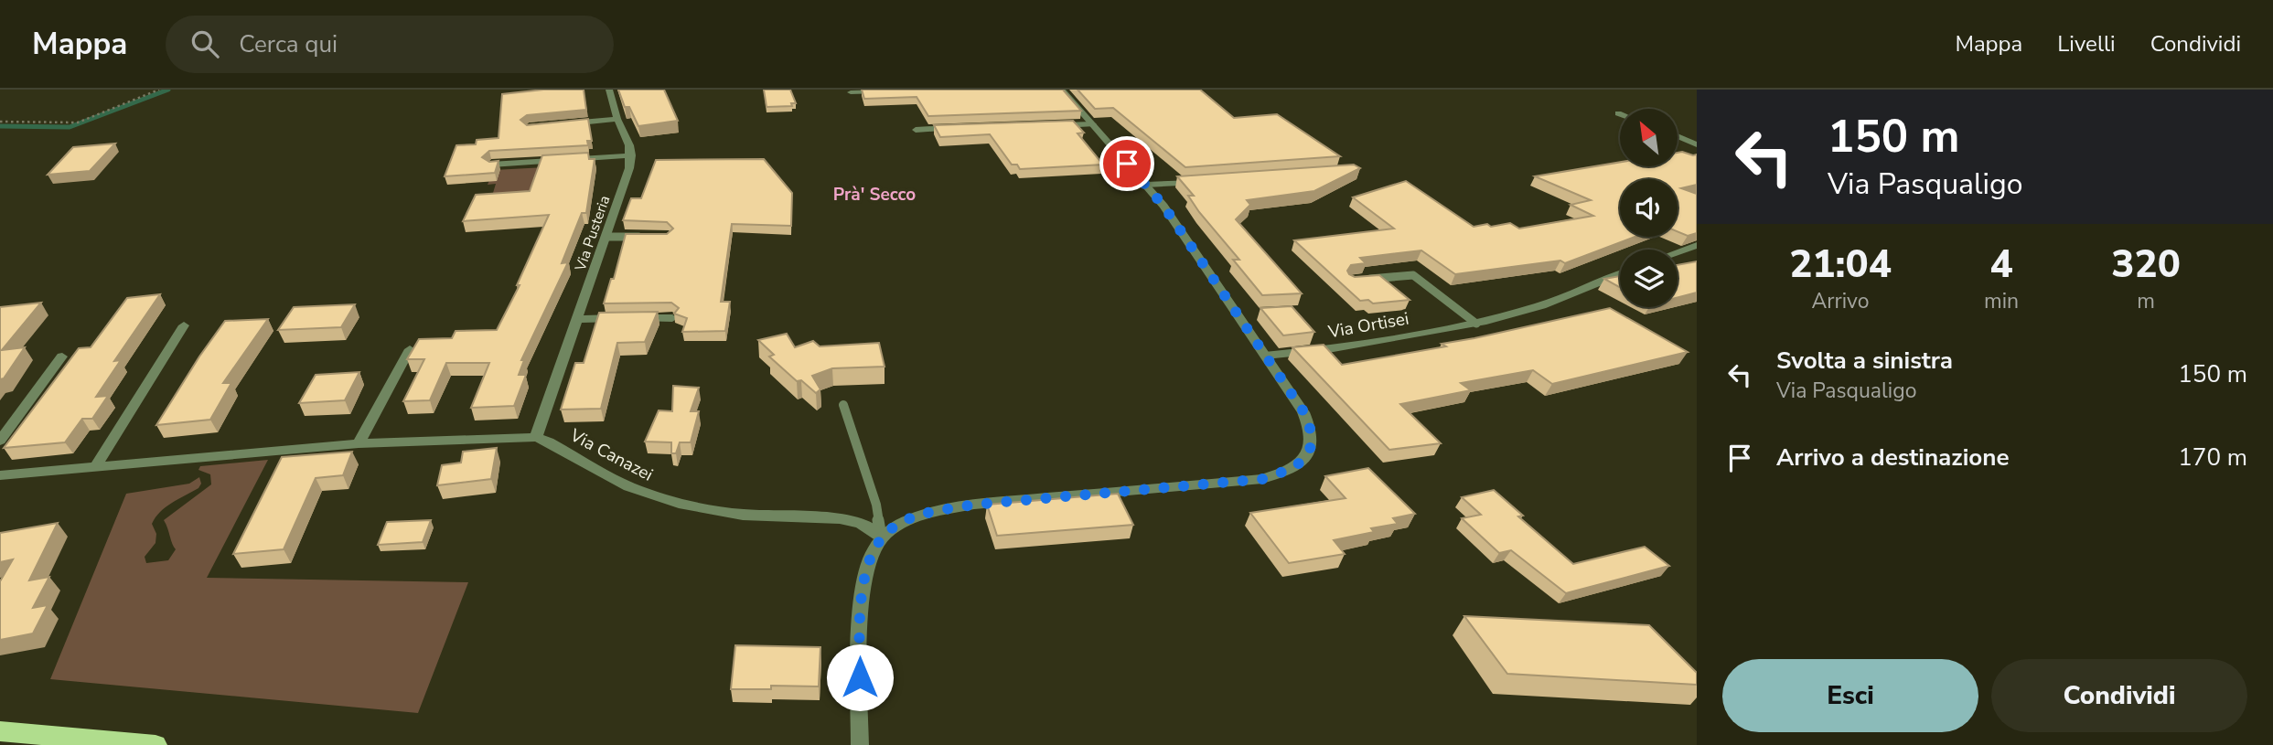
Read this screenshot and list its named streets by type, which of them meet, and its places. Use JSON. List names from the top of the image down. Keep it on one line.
{"streets":{"street":["Via Pusteria","Via Ortisei","Via Canazei"]},"crossings":[["Via Pusteria","Via Canazei"]],"districts":["Prà' Secco"],"north":"top left","page":{"header":"Mappa","search":"Cerca qui","nav":["Mappa","Livelli","Condividi"],"turn":["150 m","Via Pasqualigo"],"eta":["21:04","Arrivo","4","min","320","m"],"list":[{"name":"Svolta a sinistra","note":"Via Pasqualigo","value":"150 m"},{"name":"Arrivo a destinazione","value":"170 m"}],"buttons":["Esci","Condividi"]}}
